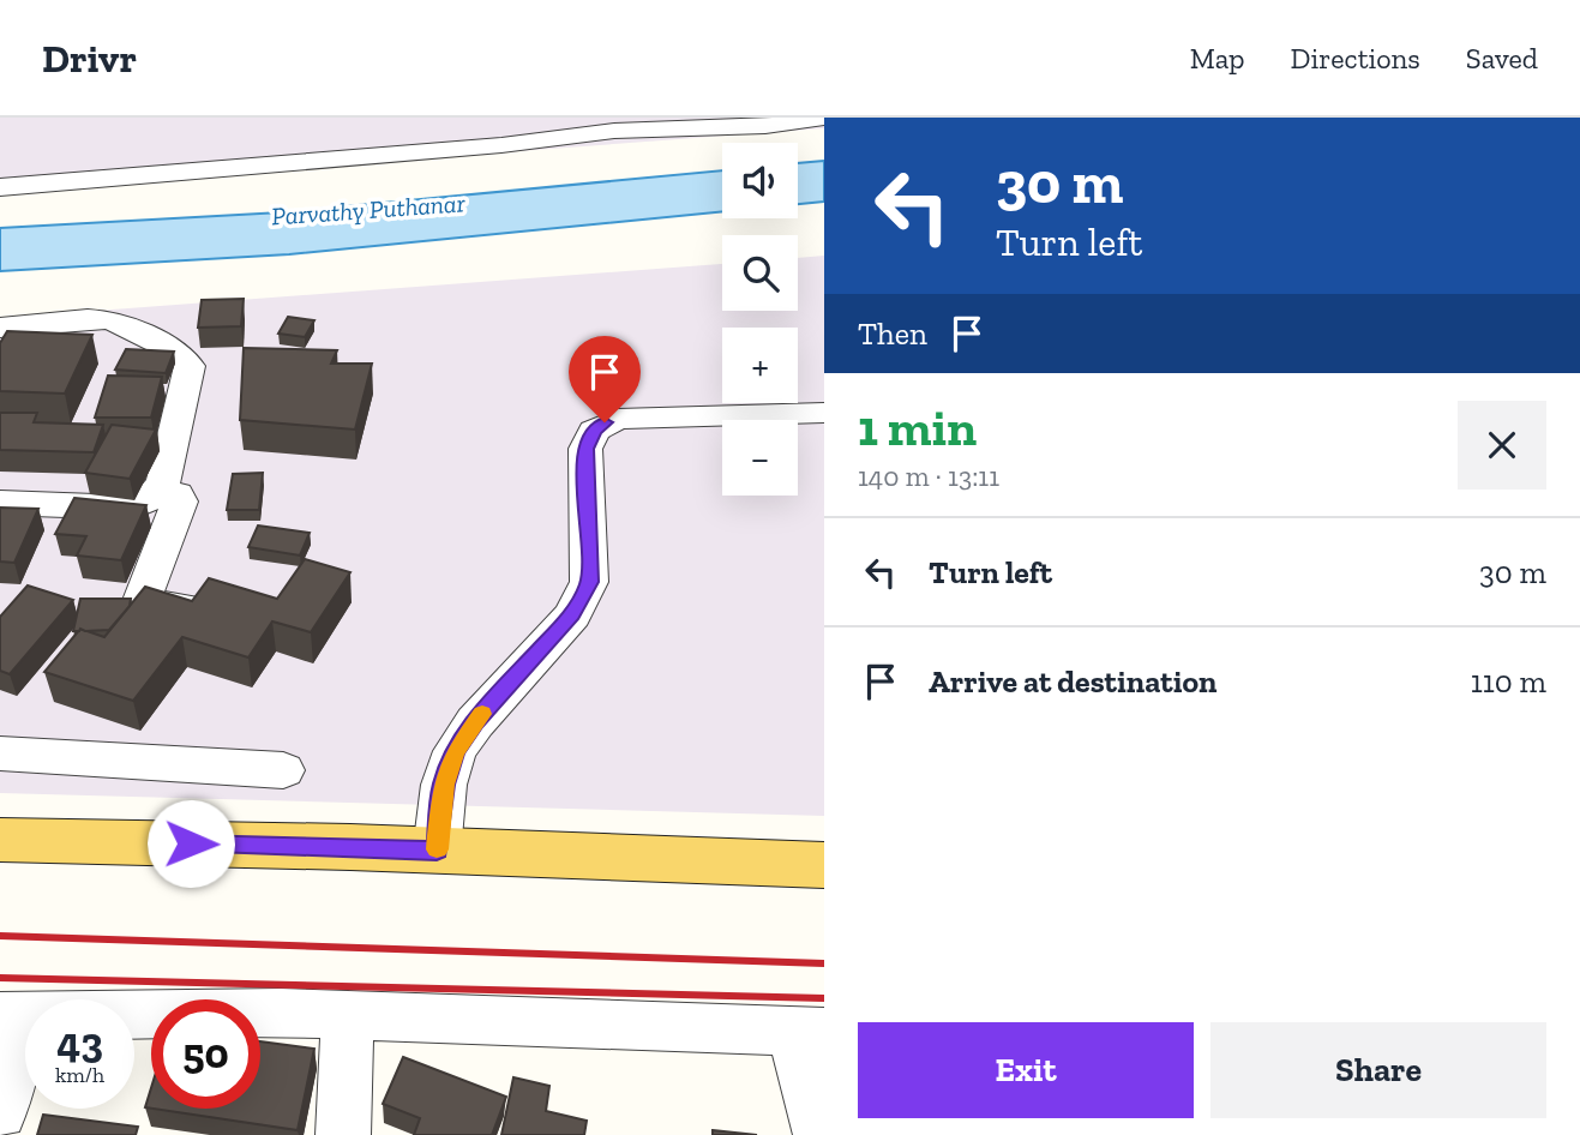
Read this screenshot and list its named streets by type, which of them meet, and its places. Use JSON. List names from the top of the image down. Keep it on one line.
{"water":["Parvathy Puthanar"],"page":{"header":"Drivr","nav":["Map","Directions","Saved"],"turn":["30 m","Turn left"],"map_buttons":["+","−"],"then":"Then","heading":["1 min","140 m · 13:11"],"list":[{"name":"Turn left","value":"30 m"},{"name":"Arrive at destination","value":"110 m"}],"speed":"43 km/h","limit":"50","buttons":["Exit","Share"]}}
